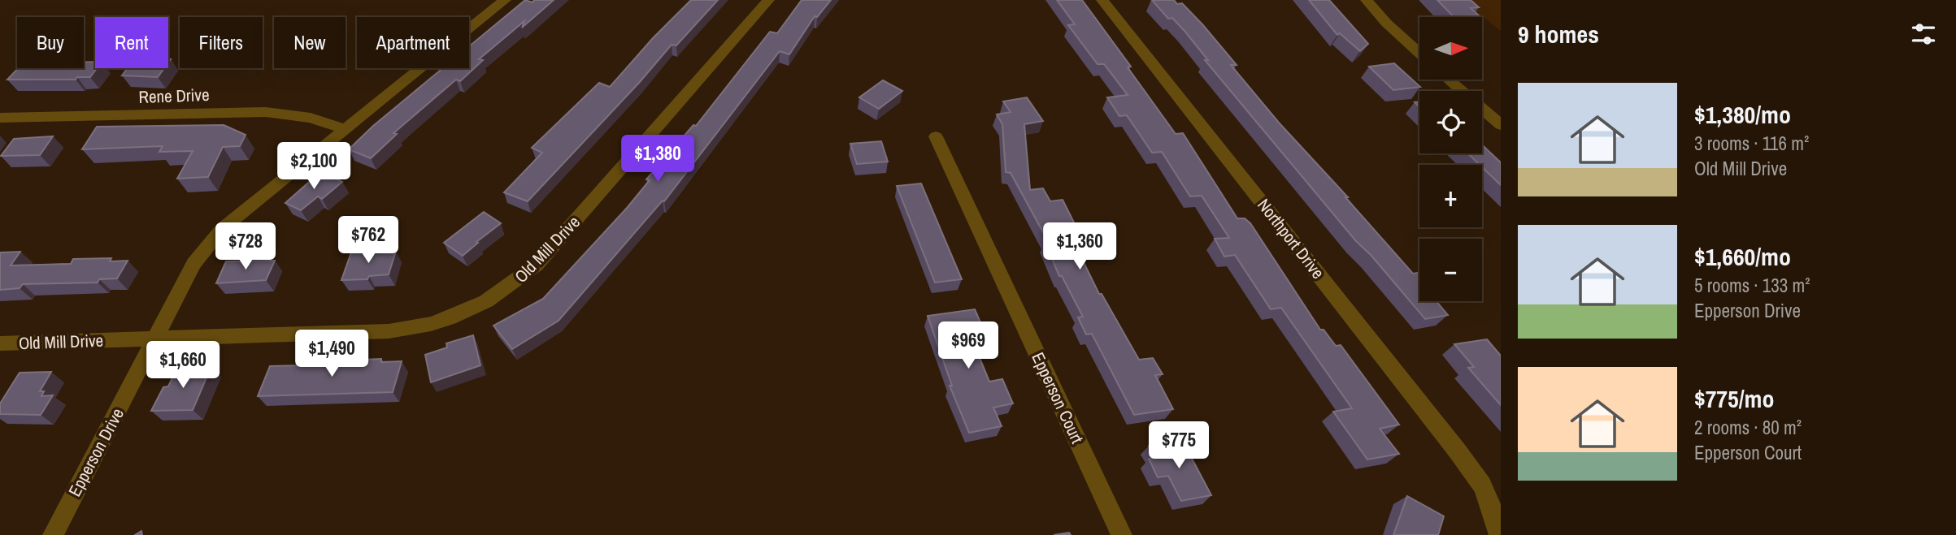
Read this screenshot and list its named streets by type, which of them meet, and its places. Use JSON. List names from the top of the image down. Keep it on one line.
{"streets":{"street":["Rene Drive","Northport Drive","Old Mill Drive","Epperson Court","Epperson Drive"]},"crossings":[["Rene Drive","Epperson Drive"],["Old Mill Drive","Epperson Drive"]],"north":"right","page":{"heading":"9 homes","map_buttons":["+","−"],"chip":["Buy","Rent","Filters","New","Apartment"],"list":[{"name":"$1,380/mo","note":"3 rooms · 116 m² · Old Mill Drive"},{"name":"$1,660/mo","note":"5 rooms · 133 m² · Epperson Drive"},{"name":"$775/mo","note":"2 rooms · 80 m² · Epperson Court"}],"price":["$1,380","$2,100","$762","$728","$1,360","$969","$1,490","$1,660","$775"]}}
